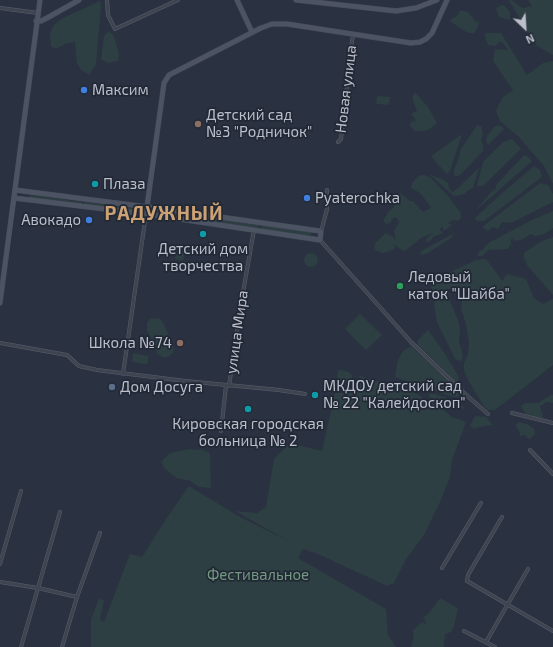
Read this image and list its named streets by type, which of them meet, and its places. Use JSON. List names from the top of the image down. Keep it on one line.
{"streets":{"street":["Новая улица","улица Мира"]},"districts":["РАДУЖНЫЙ"],"parks":["Фестивальное"],"places":["Максим","Детский сад №3 \"Родничок\"","Плаза","Pyaterochka","Авокадо","Детский дом творчества","Ледовый каток \"Шайба\"","Школа №74","Дом Досуга","МКДОУ детский сад № 22 \"Калейдоскоп\"","Кировская городская больница № 2"],"north":"bottom right"}
